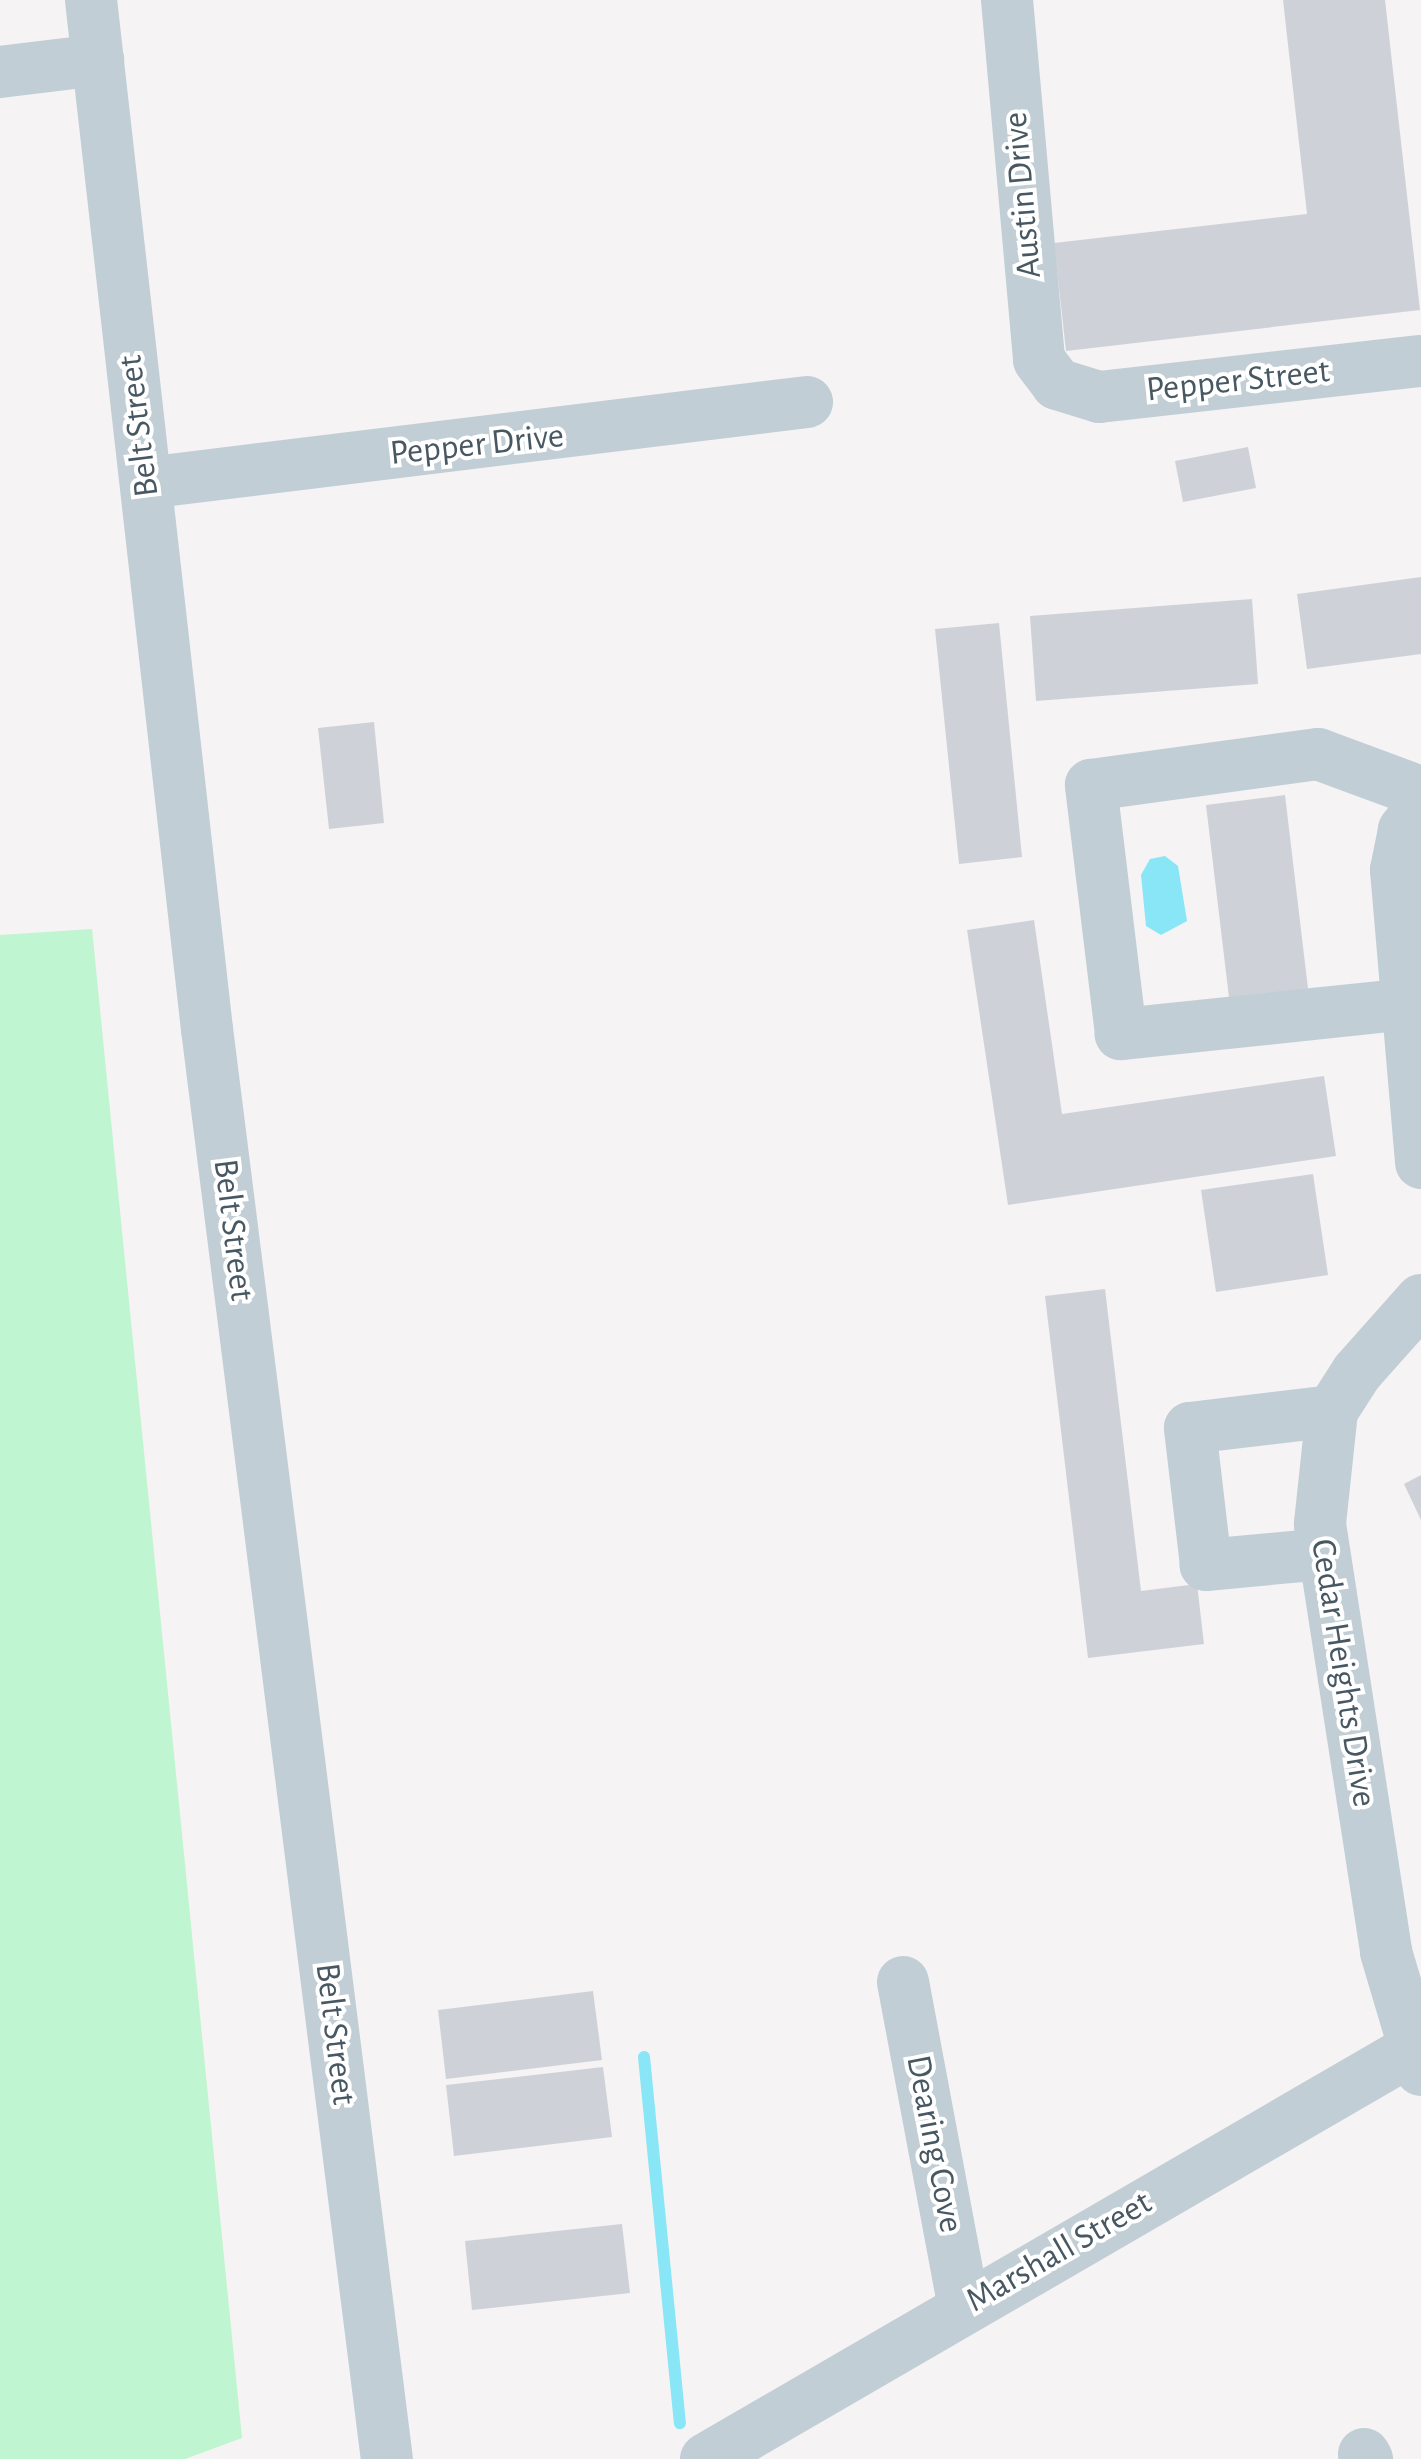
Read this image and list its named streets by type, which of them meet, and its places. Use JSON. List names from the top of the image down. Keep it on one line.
{"streets":{"street":["Austin Drive","Pepper Street","Belt Street","Pepper Drive","Cedar Heights Drive","Dearing Cove","Marshall Street"]},"crossings":[["Austin Drive","Pepper Street"],["Belt Street","Pepper Drive"],["Cedar Heights Drive","Marshall Street"],["Dearing Cove","Marshall Street"]]}
